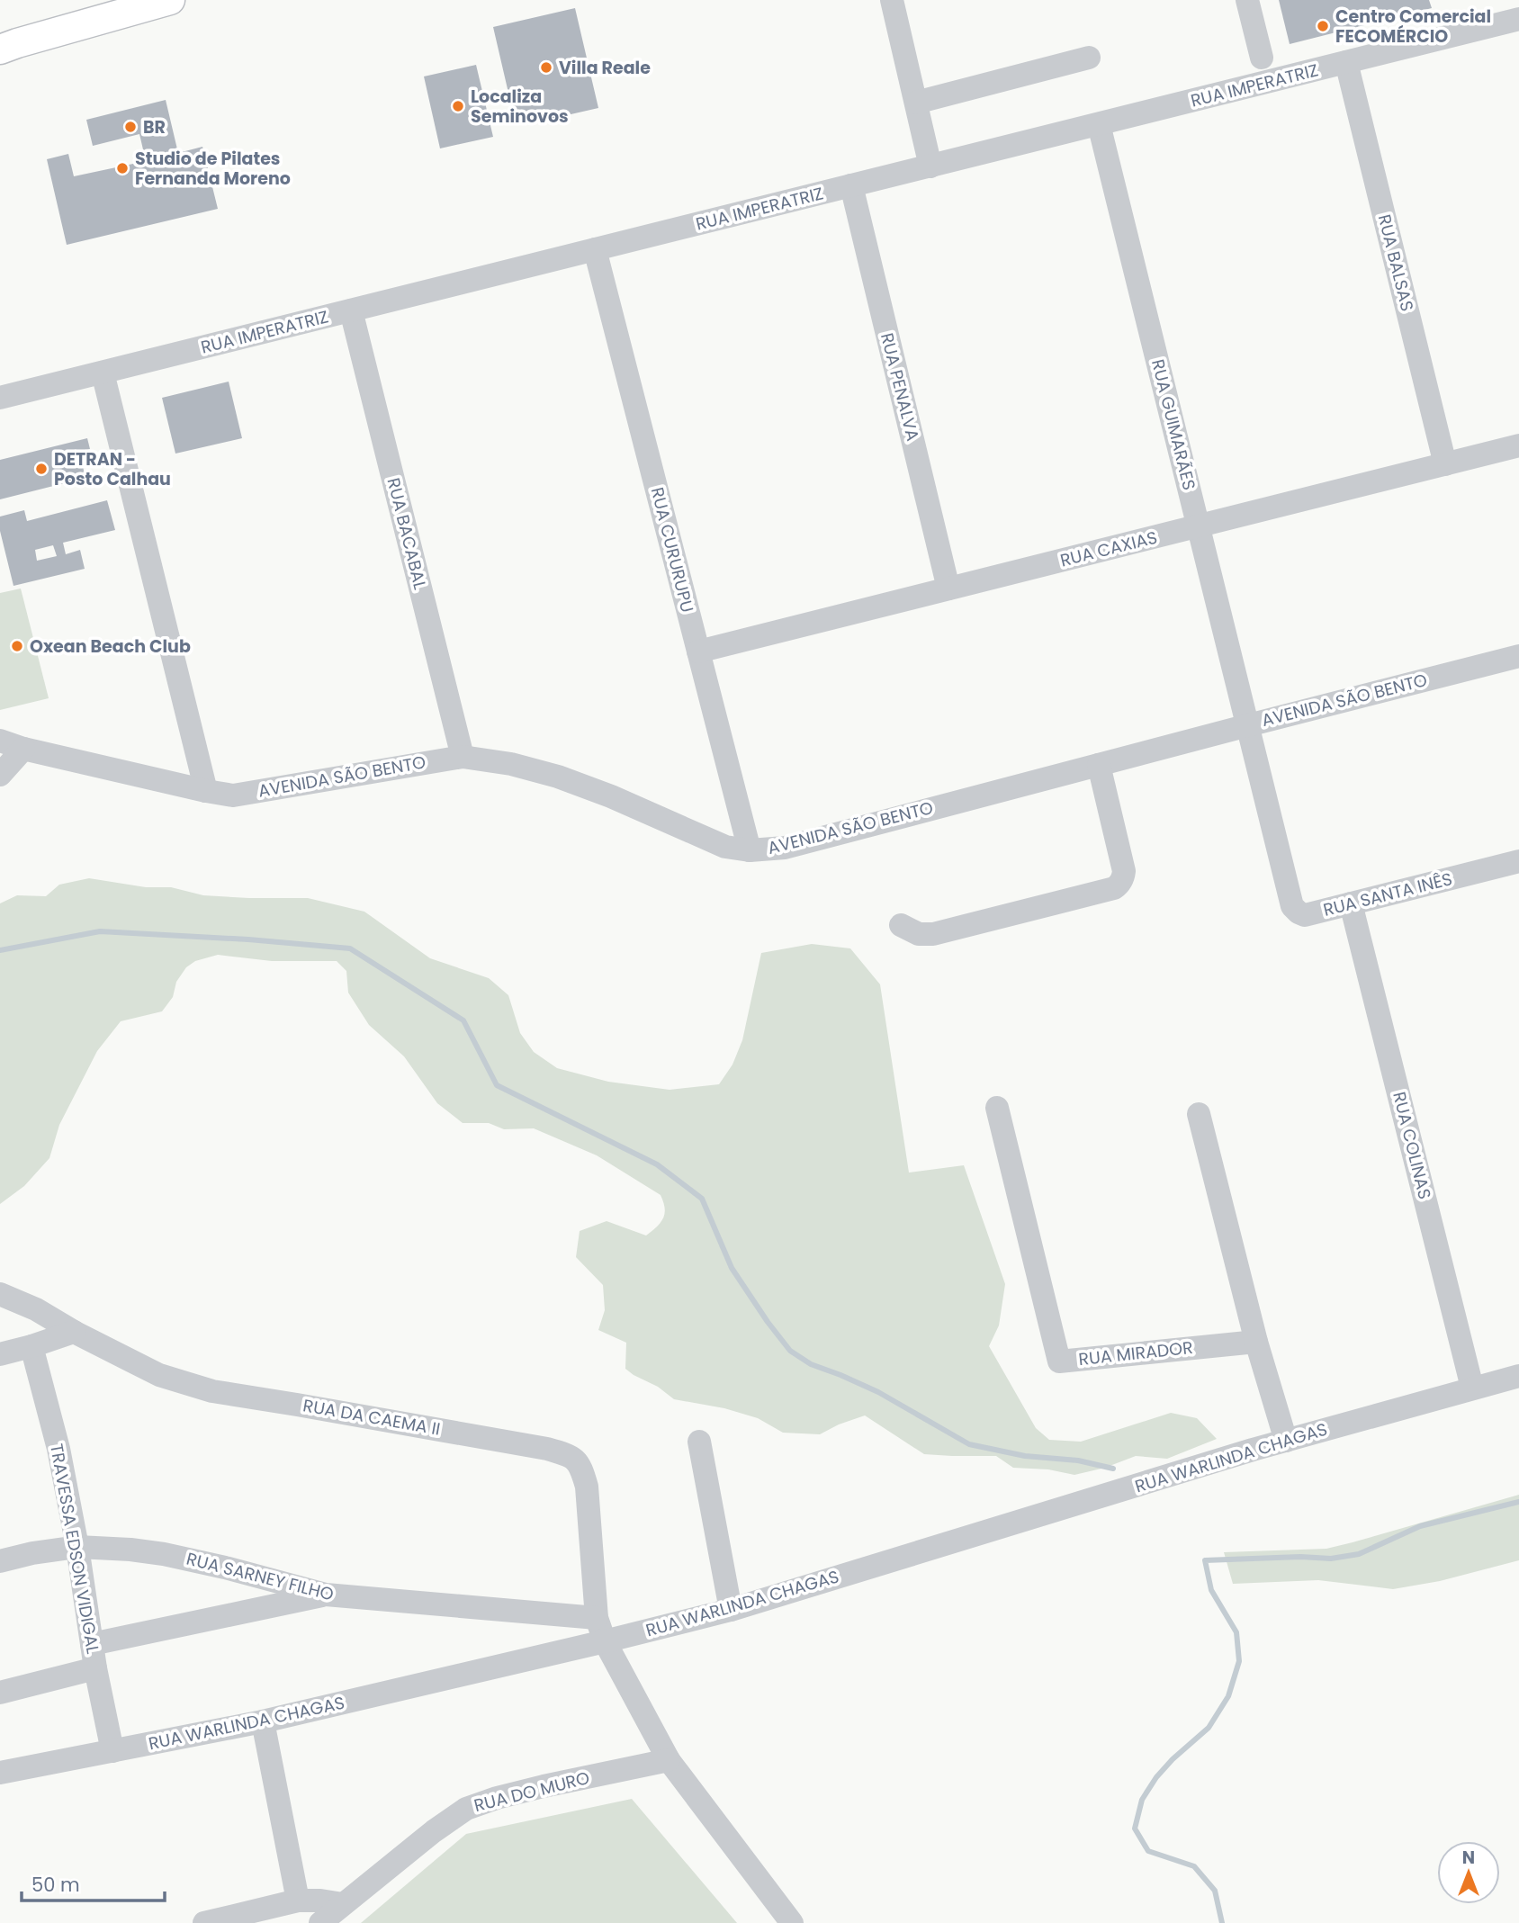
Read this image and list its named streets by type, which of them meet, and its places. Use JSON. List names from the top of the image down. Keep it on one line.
{"streets":{"street":["RUA IMPERATRIZ","RUA BALSAS","RUA PENALVA","RUA GUIMARÃES","RUA BACABAL","RUA CAXIAS","RUA CURURUPU","AVENIDA SÃO BENTO","RUA SANTA INÊS","RUA COLINAS","RUA MIRADOR","RUA DA CAEMA II","RUA WARLINDA CHAGAS","TRAVESSA EDSON VIDIGAL","RUA SARNEY FILHO","RUA DO MURO"]},"crossings":[["RUA IMPERATRIZ","RUA BALSAS"],["RUA IMPERATRIZ","RUA PENALVA"],["RUA IMPERATRIZ","RUA GUIMARÃES"],["RUA IMPERATRIZ","RUA BACABAL"],["RUA IMPERATRIZ","RUA CURURUPU"],["RUA BALSAS","RUA CAXIAS"],["RUA PENALVA","RUA CAXIAS"],["RUA GUIMARÃES","RUA CAXIAS"],["RUA GUIMARÃES","AVENIDA SÃO BENTO"],["RUA GUIMARÃES","RUA SANTA INÊS"],["RUA BACABAL","AVENIDA SÃO BENTO"],["RUA CAXIAS","RUA CURURUPU"],["RUA CURURUPU","AVENIDA SÃO BENTO"],["AVENIDA SÃO BENTO","RUA SANTA INÊS"],["RUA SANTA INÊS","RUA COLINAS"],["RUA COLINAS","RUA WARLINDA CHAGAS"],["RUA DA CAEMA II","RUA WARLINDA CHAGAS"],["RUA DA CAEMA II","RUA SARNEY FILHO"],["RUA DA CAEMA II","RUA DO MURO"],["RUA WARLINDA CHAGAS","TRAVESSA EDSON VIDIGAL"],["TRAVESSA EDSON VIDIGAL","RUA SARNEY FILHO"]],"places":["Centro Comercial FECOMÉRCIO","Villa Reale","Localiza Seminovos","BR","Studio de Pilates Fernanda Moreno","DETRAN - Posto Calhau","Oxean Beach Club"],"scale_bar":"50 m","north":"top"}
